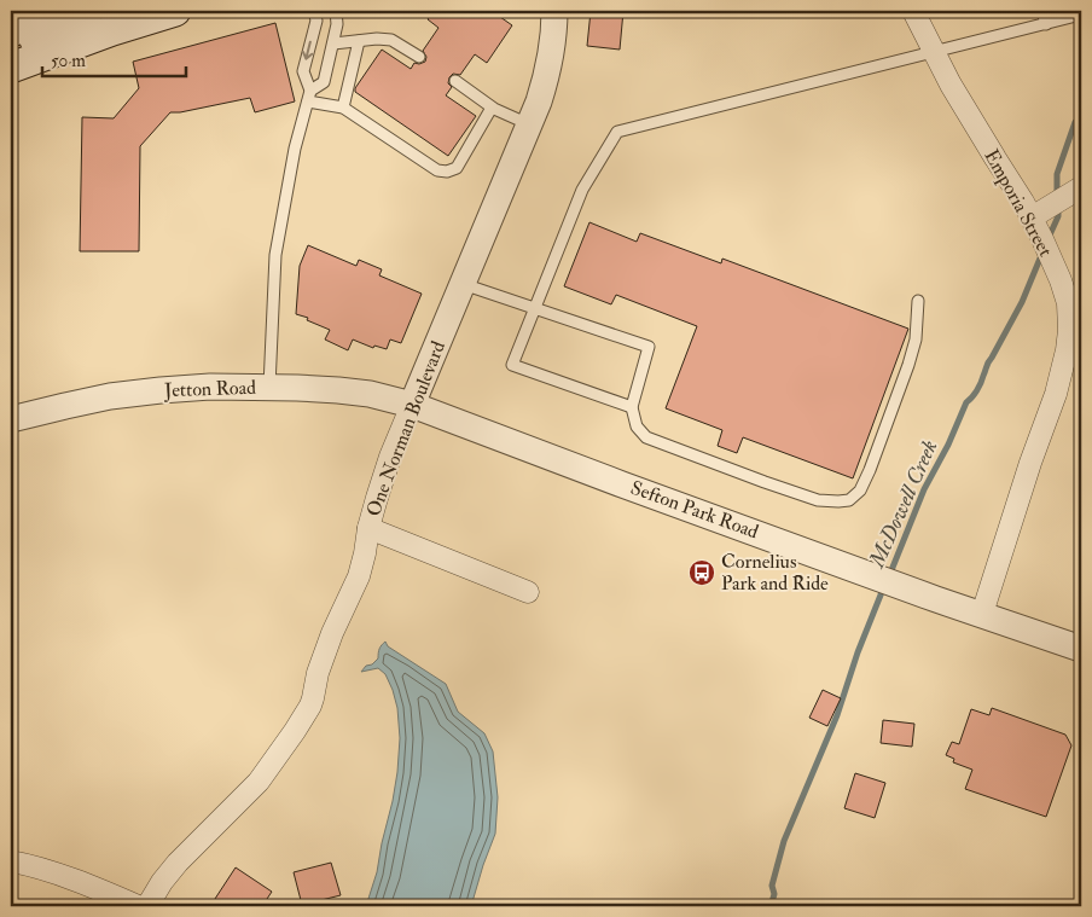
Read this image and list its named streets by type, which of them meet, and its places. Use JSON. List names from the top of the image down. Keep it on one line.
{"streets":{"street":["Emporia Street","Jetton Road","One Norman Boulevard","Sefton Park Road"]},"crossings":[["Emporia Street","Sefton Park Road"],["Jetton Road","One Norman Boulevard"],["Jetton Road","Sefton Park Road"],["One Norman Boulevard","Sefton Park Road"]],"water":["McDowell Creek"],"places":{"bus stop":["Cornelius Park and Ride"]},"scale_bar":"50 m"}
